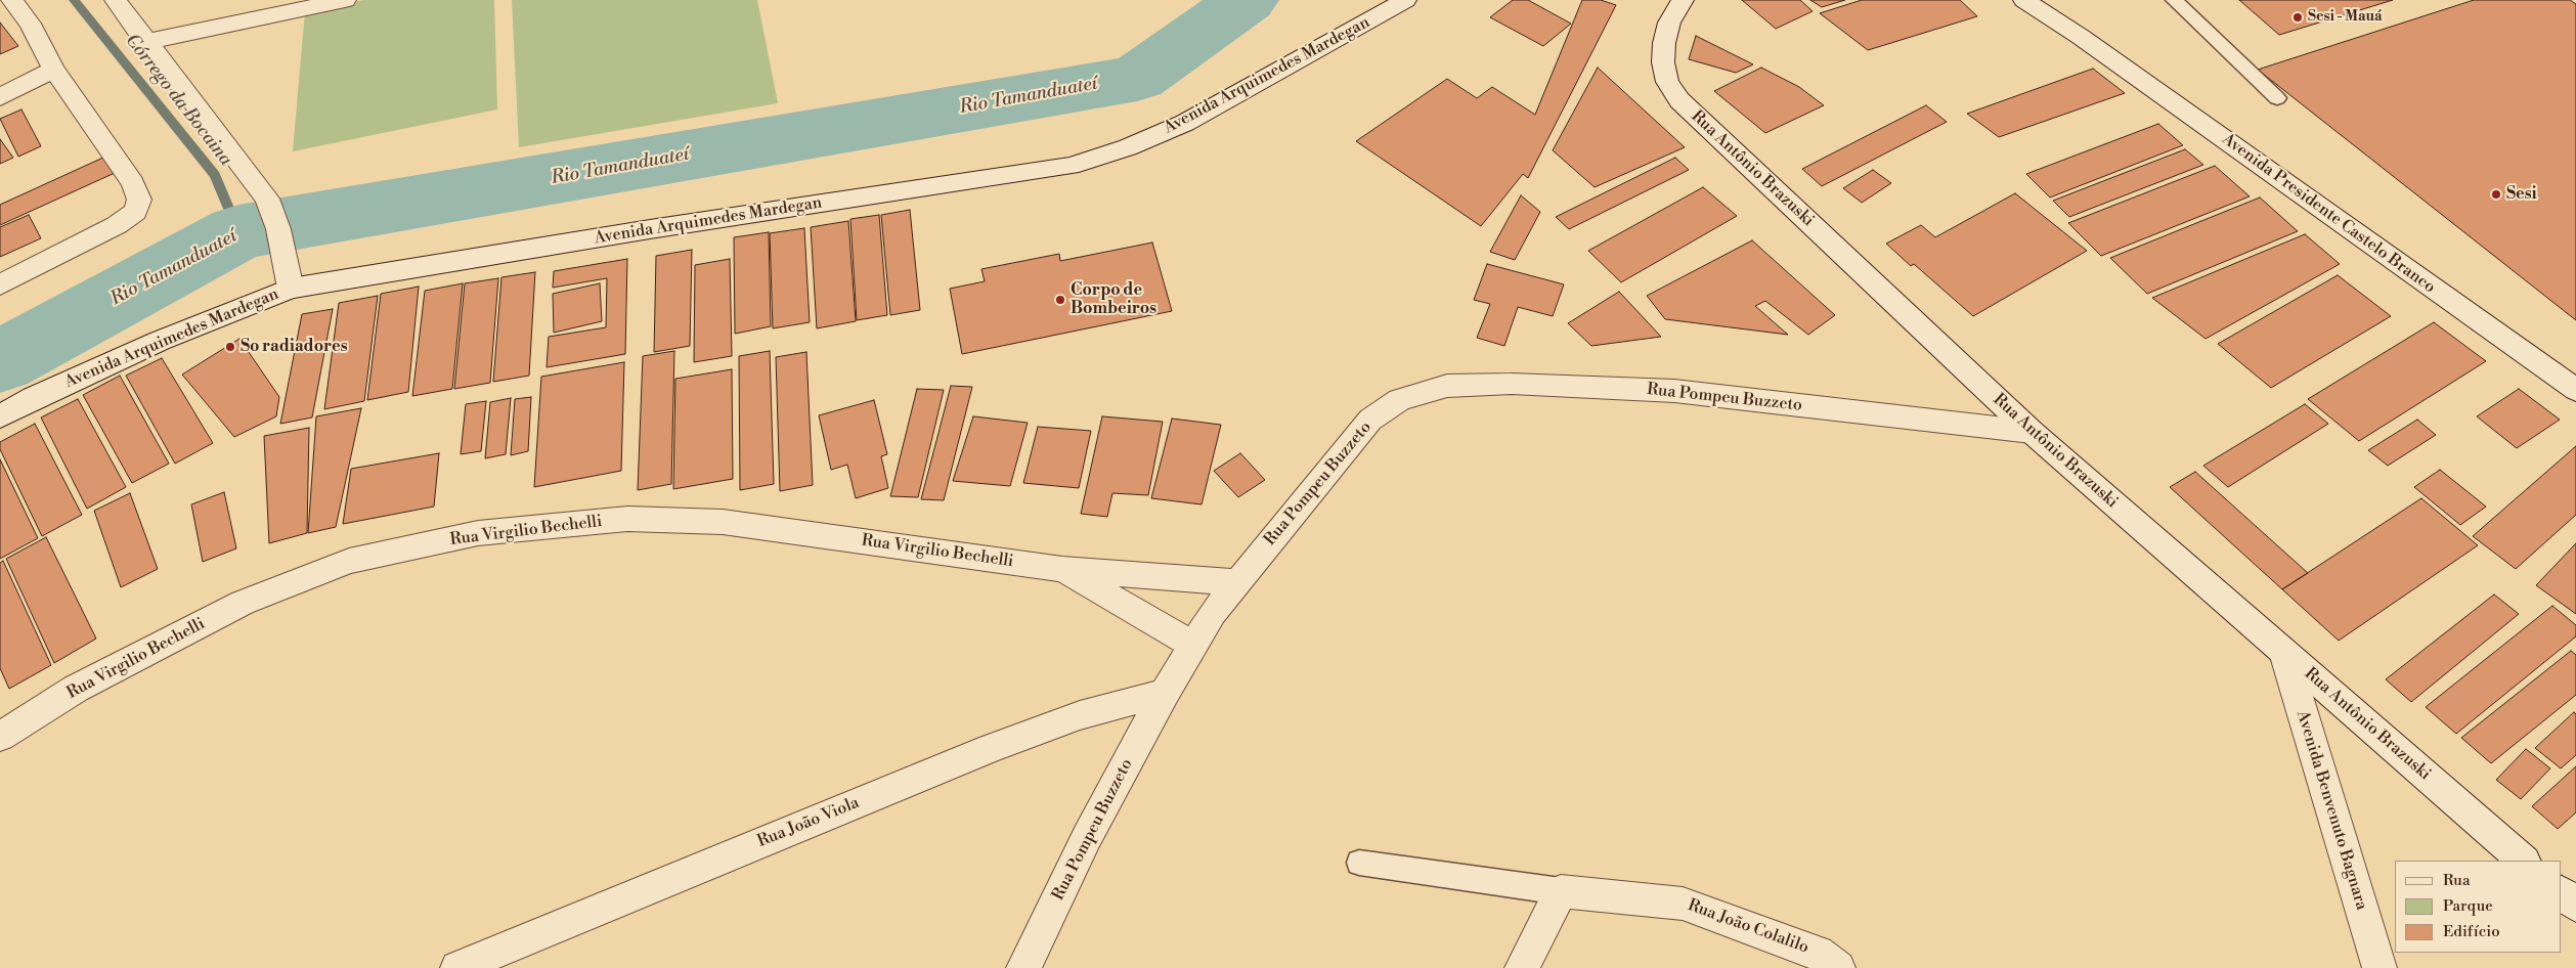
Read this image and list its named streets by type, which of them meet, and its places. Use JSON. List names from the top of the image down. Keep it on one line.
{"streets":{"street":["Avenida Arquimedes Mardegan","Rua Antônio Brazuski","Avenida Presidente Castelo Branco","Rua Pompeu Buzzeto","Rua Virgilio Bechelli","Avenida Benvenuto Bagnara","Rua João Viola","Rua João Colalilo"]},"crossings":[["Rua Antônio Brazuski","Rua Pompeu Buzzeto"],["Rua Antônio Brazuski","Avenida Benvenuto Bagnara"],["Rua Pompeu Buzzeto","Rua Virgilio Bechelli"],["Rua Pompeu Buzzeto","Rua João Viola"]],"water":["Rio Tamanduateí","Córrego da Bocaina"],"places":["Sesi - Mauá","Sesi","Corpo de Bombeiros","So radiadores"],"legend":["Rua","Parque","Edifício"]}
